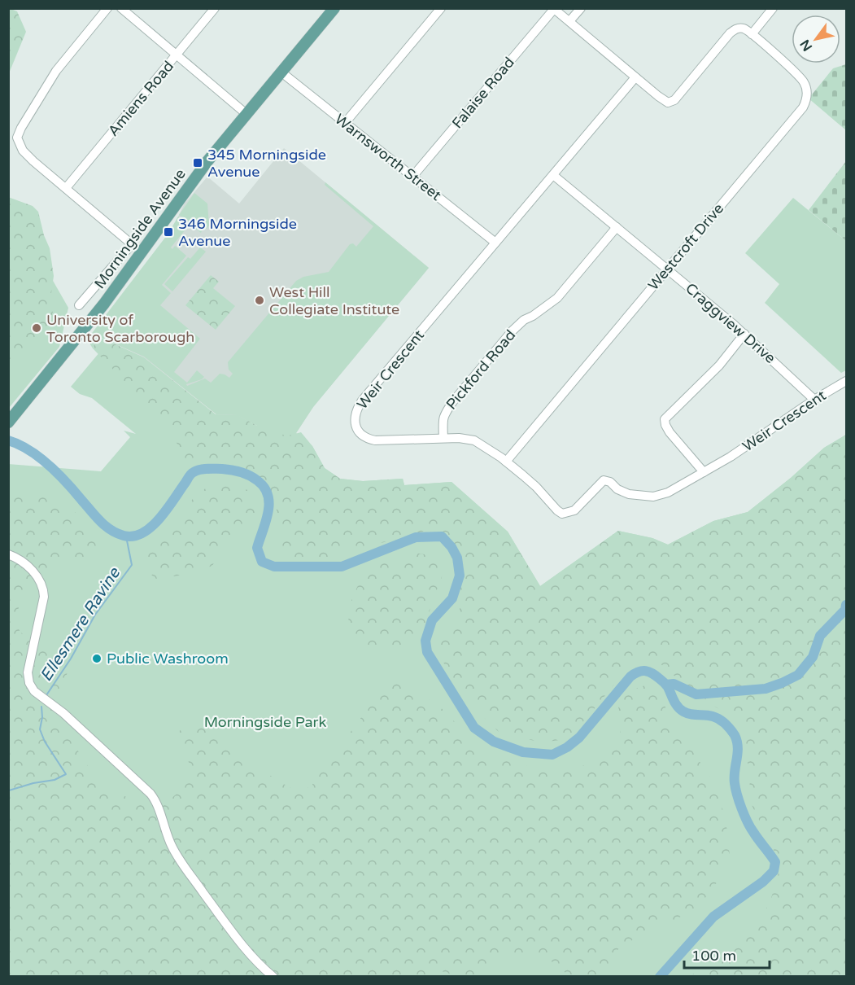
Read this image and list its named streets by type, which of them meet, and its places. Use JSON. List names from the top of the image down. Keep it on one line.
{"streets":{"main road":["Morningside Avenue"],"street":["Falaise Road","Amiens Road","Warnsworth Street","Westcroft Drive","Craggview Drive","Weir Crescent","Pickford Road"]},"crossings":[["Falaise Road","Warnsworth Street"],["Warnsworth Street","Morningside Avenue"],["Warnsworth Street","Weir Crescent"],["Westcroft Drive","Craggview Drive"],["Westcroft Drive","Weir Crescent"],["Craggview Drive","Weir Crescent"],["Craggview Drive","Pickford Road"],["Weir Crescent","Pickford Road"]],"water":["Ellesmere Ravine"],"parks":["Morningside Park"],"places":{"transit":["345 Morningside Avenue","346 Morningside Avenue"],"other":["West Hill Collegiate Institute","University of Toronto Scarborough","Public Washroom"]},"scale_bar":"100 m","north":"bottom left"}
